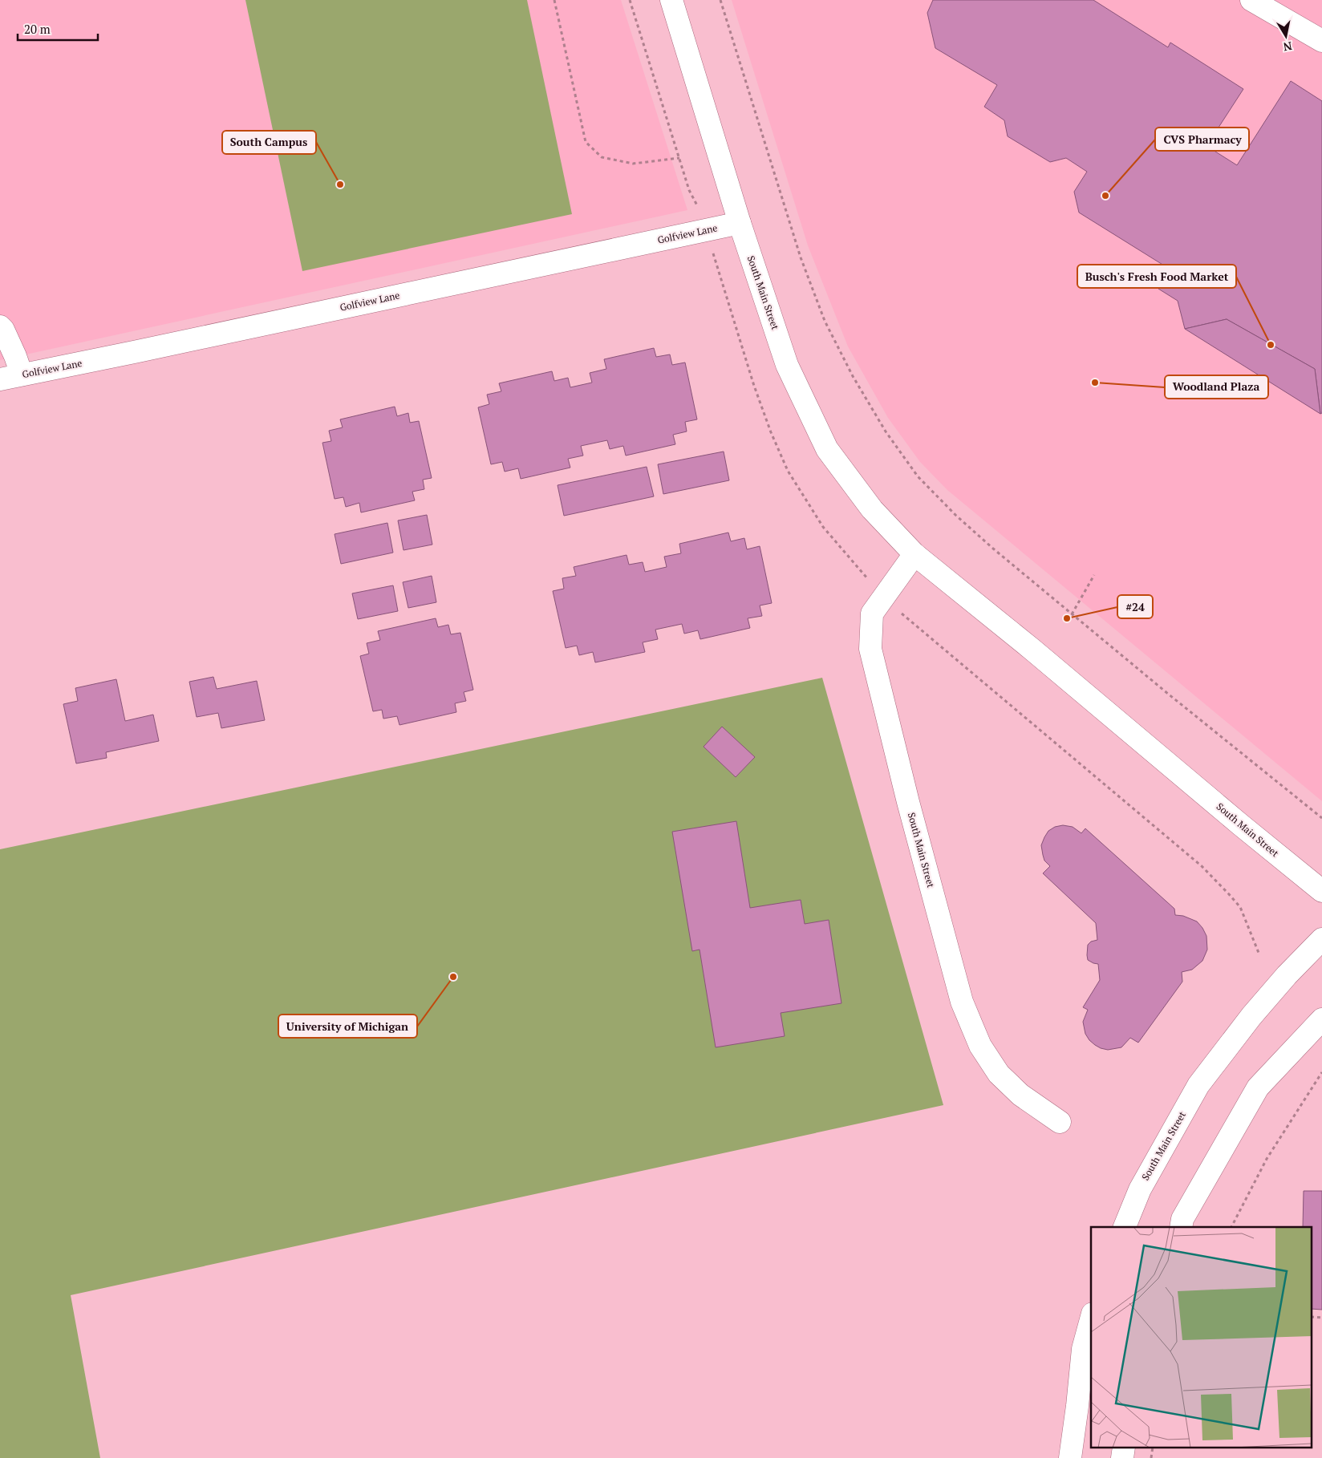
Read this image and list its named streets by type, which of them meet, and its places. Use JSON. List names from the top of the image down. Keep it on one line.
{"streets":{"street":["Golfview Lane","South Main Street"]},"crossings":[["Golfview Lane","South Main Street"]],"places":["South Campus","CVS Pharmacy","Busch's Fresh Food Market","Woodland Plaza","#24","University of Michigan"],"scale_bar":"20 m","north":"bottom"}
